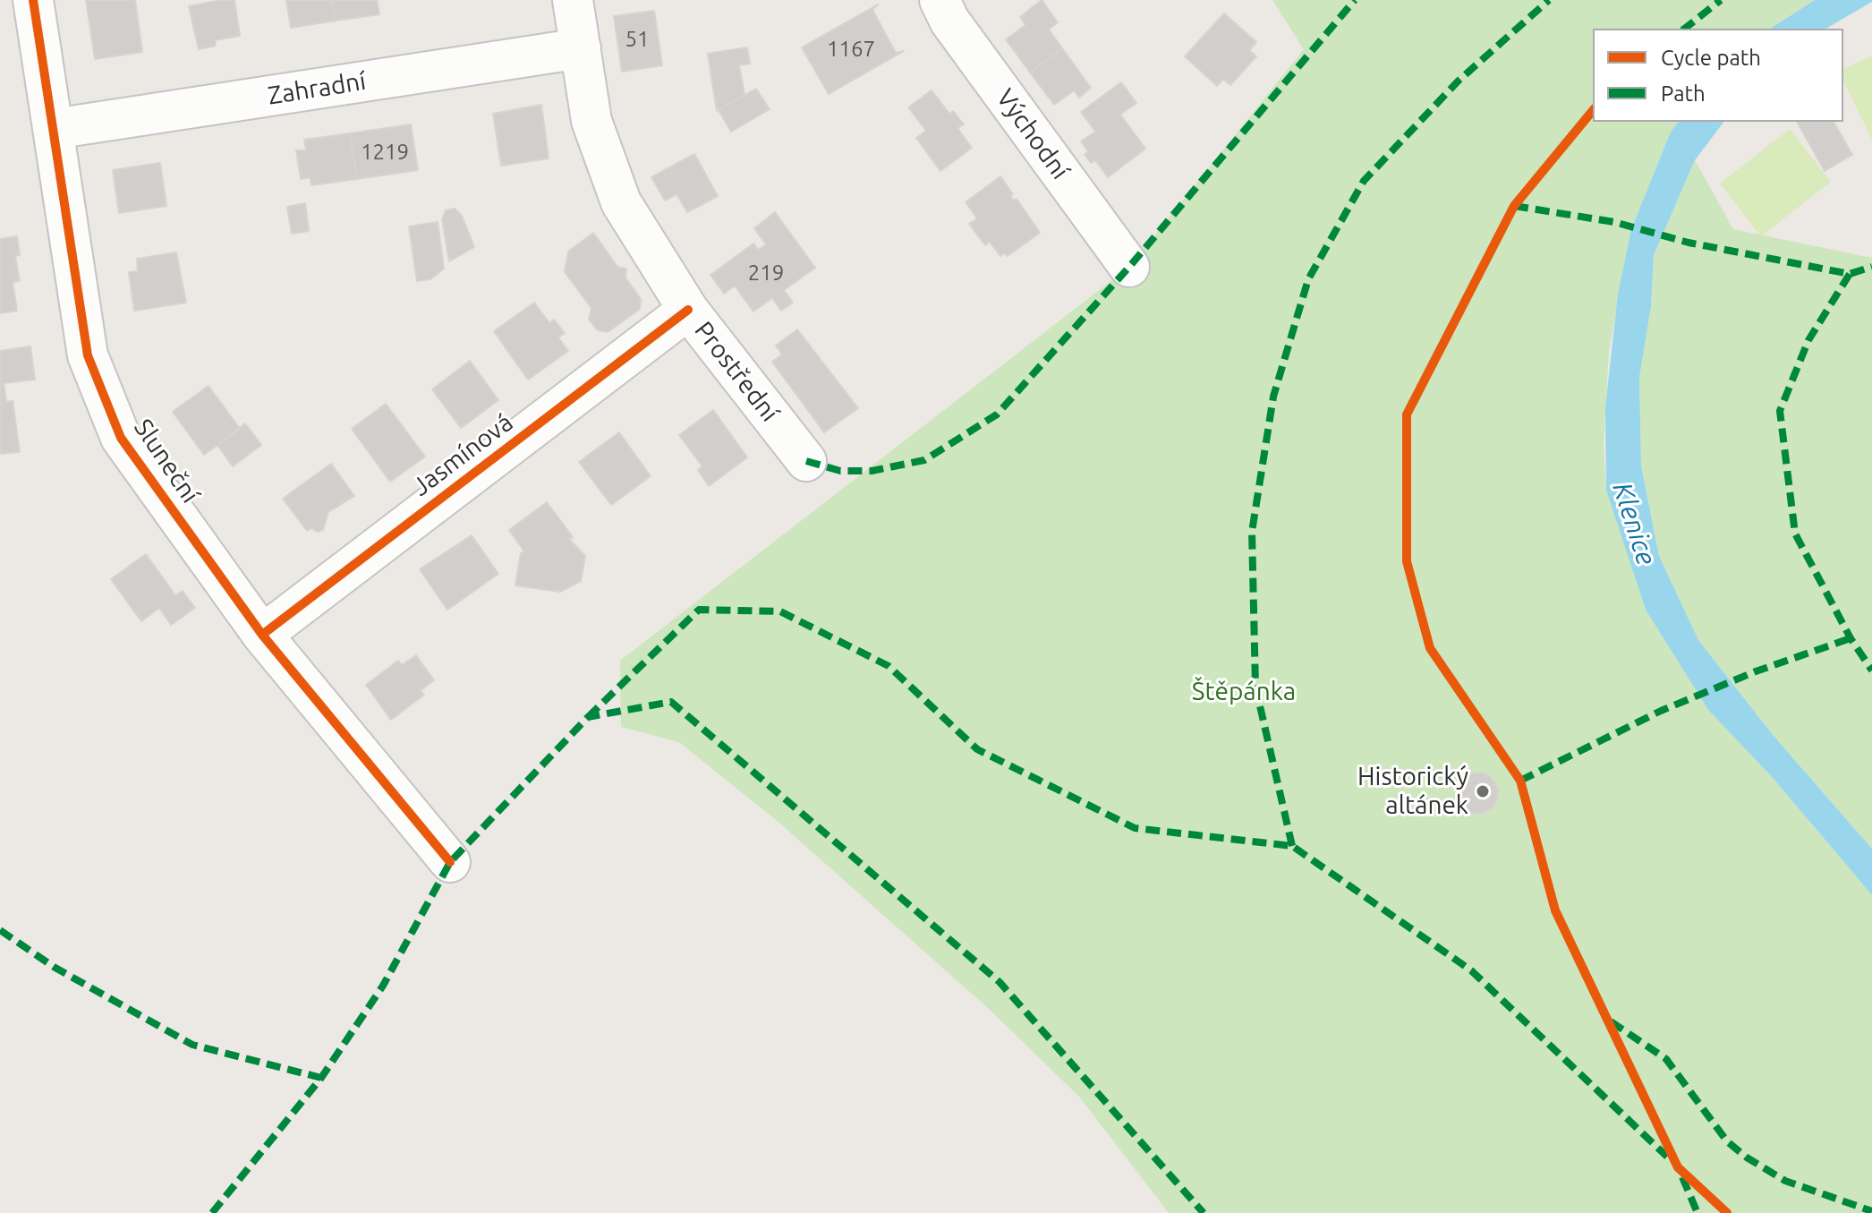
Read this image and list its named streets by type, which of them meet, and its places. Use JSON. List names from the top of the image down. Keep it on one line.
{"streets":{"street":["Zahradní","Východní","Prostřední","Jasmínová","Sluneční"]},"crossings":[["Zahradní","Prostřední"],["Zahradní","Sluneční"],["Prostřední","Jasmínová"],["Jasmínová","Sluneční"]],"water":["Klenice"],"parks":["Štěpánka"],"places":["Historický altánek"],"house_numbers":["51","1167","1219","219"],"legend":["Cycle path","Path"]}
